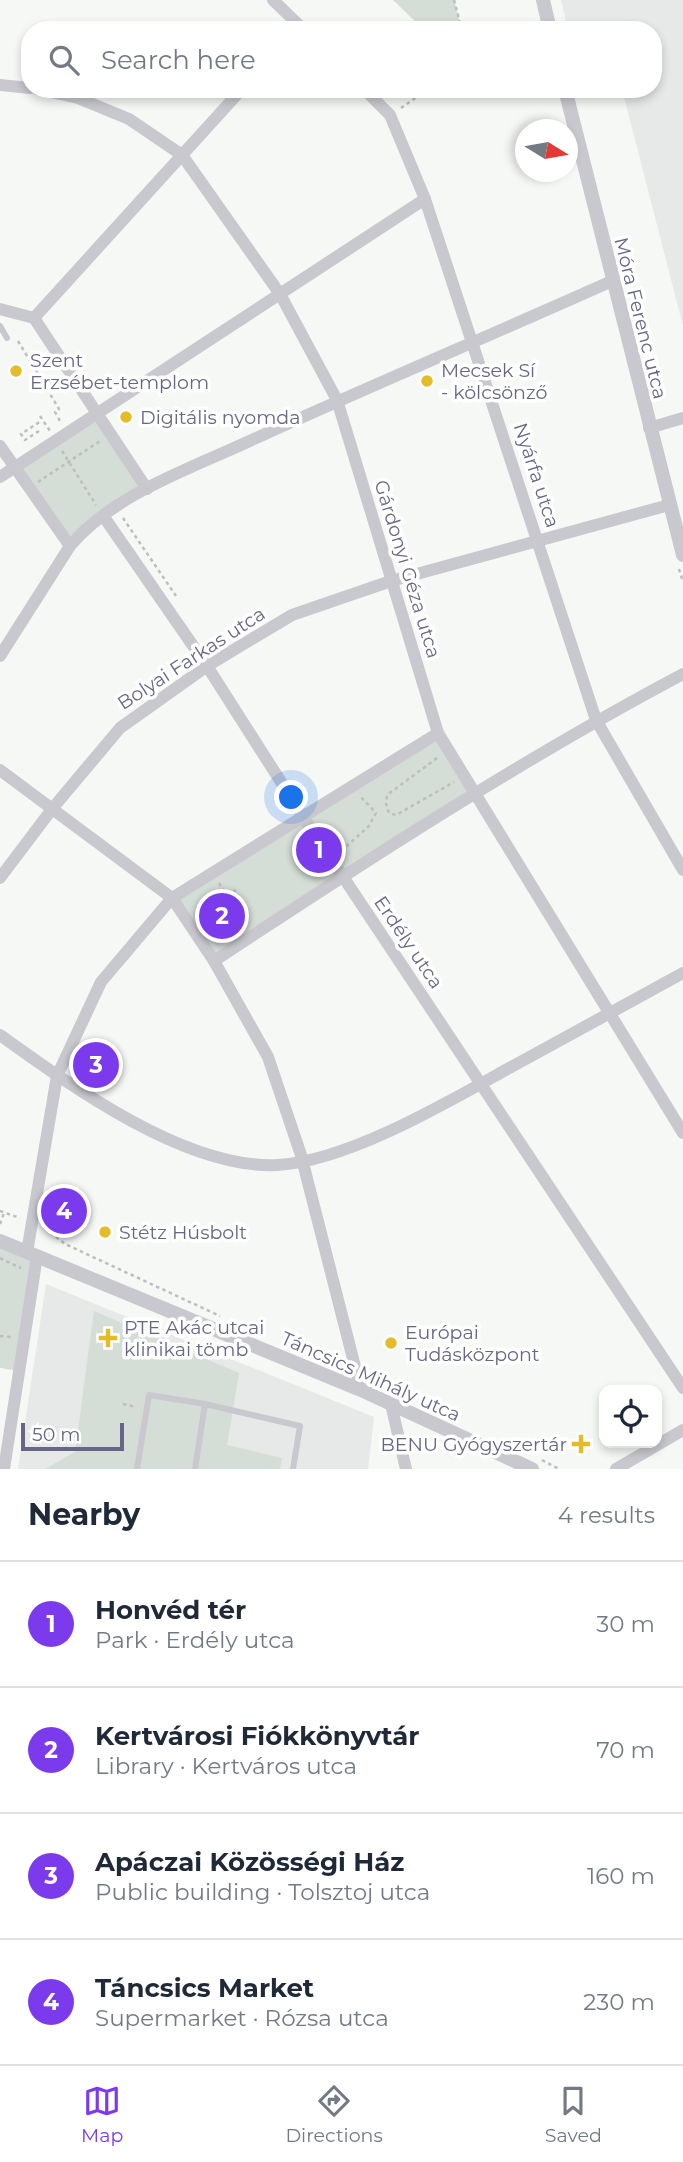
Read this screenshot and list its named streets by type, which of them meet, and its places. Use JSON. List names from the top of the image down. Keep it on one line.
{"streets":{"street":["Móra Ferenc utca","Nyárfa utca","Gárdonyi Géza utca","Bolyai Farkas utca","Erdély utca","Táncsics Mihály utca"]},"crossings":[["Móra Ferenc utca","Bolyai Farkas utca"],["Nyárfa utca","Bolyai Farkas utca"],["Gárdonyi Géza utca","Bolyai Farkas utca"],["Bolyai Farkas utca","Erdély utca"]],"places":{"other":["Szent Erzsébet-templom","Mecsek Sí - kölcsönző","Digitális nyomda","Stétz Húsbolt","Európai Tudásközpont"],"health":["PTE Akác utcai klinikai tömb","BENU Gyógyszertár"]},"scale_bar":"50 m","north":"right","page":{"search":"Search here","pins":["1","2","3","4"],"scale":"50 m","heading":["Nearby","4 results"],"list":[{"mark":"1","name":"Honvéd tér","note":"Park · Erdély utca","value":"30 m"},{"mark":"2","name":"Kertvárosi Fiókkönyvtár","note":"Library · Kertváros utca","value":"70 m"},{"mark":"3","name":"Apáczai Közösségi Ház","note":"Public building · Tolsztoj utca","value":"160 m"},{"mark":"4","name":"Táncsics Market","note":"Supermarket · Rózsa utca","value":"230 m"}],"nav":["Map","Directions","Saved"]}}
